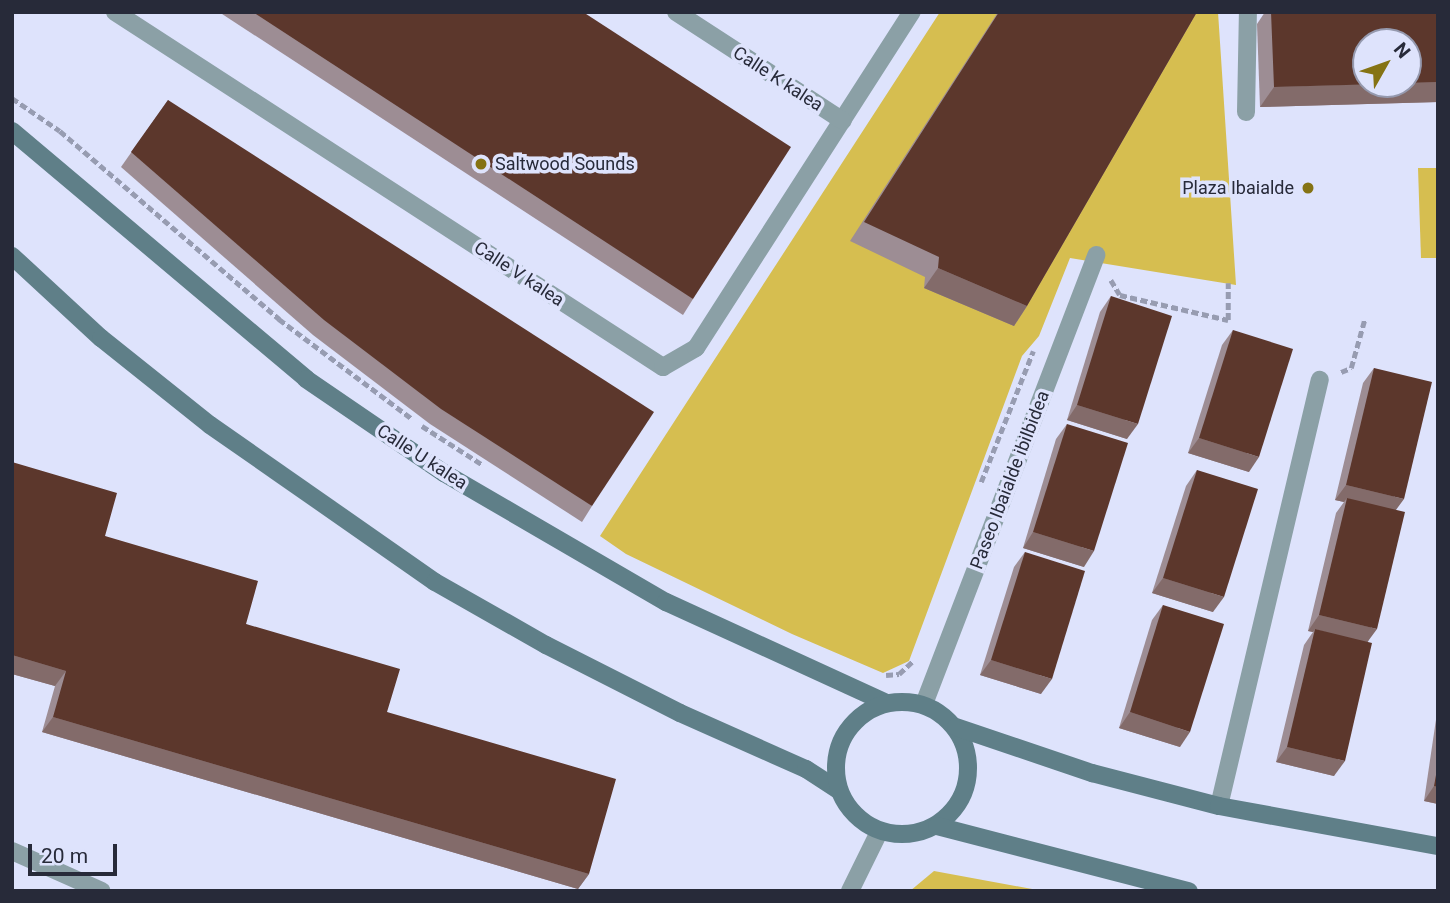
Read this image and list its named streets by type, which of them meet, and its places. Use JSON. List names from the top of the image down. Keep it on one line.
{"streets":{"street":["Calle K kalea","Calle V kalea","Calle U kalea","Paseo Ibaialde ibilbidea"]},"crossings":[["Calle K kalea","Calle V kalea"],["Calle U kalea","Paseo Ibaialde ibilbidea"]],"places":["Saltwood Sounds","Plaza Ibaialde"],"scale_bar":"20 m","north":"top right"}
